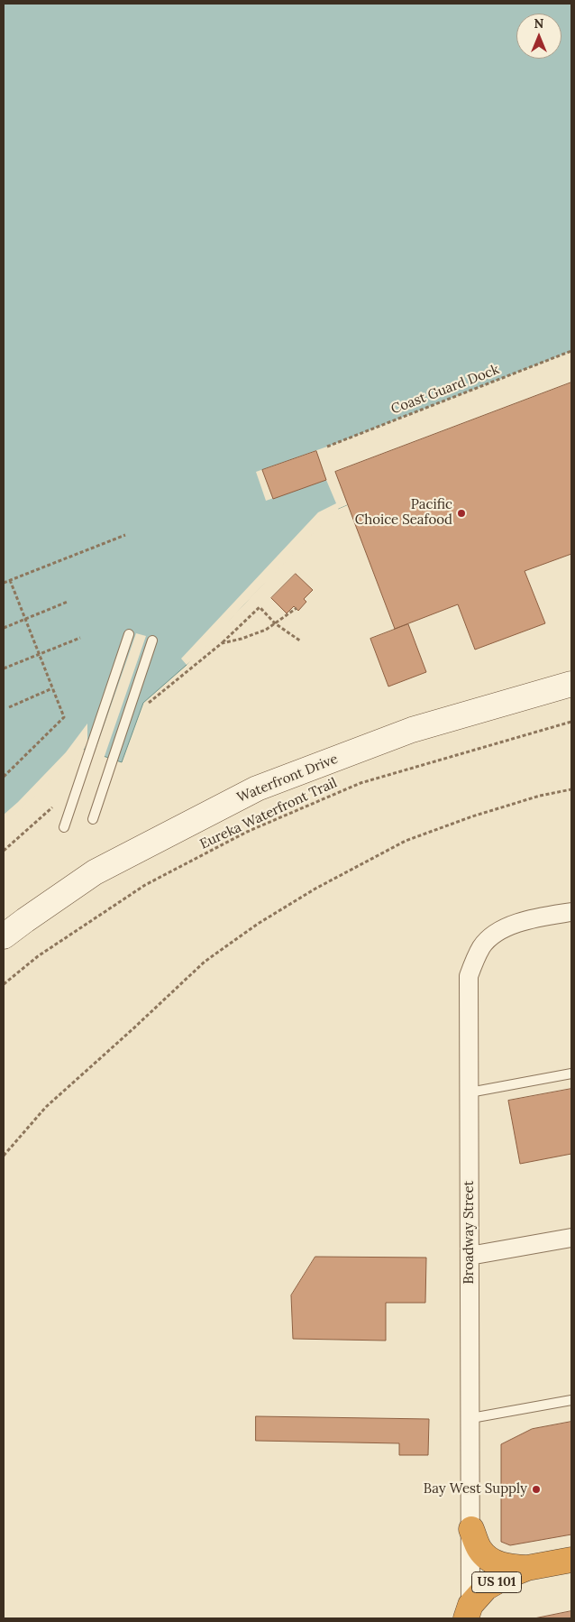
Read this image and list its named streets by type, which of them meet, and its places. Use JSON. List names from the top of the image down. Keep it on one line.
{"streets":{"highway":["US 101"],"street":["Waterfront Drive","Broadway Street"],"path":["Coast Guard Dock","Eureka Waterfront Trail"]},"crossings":[["Broadway Street","US 101"]],"places":["Pacific Choice Seafood","Bay West Supply"],"north":"top"}
